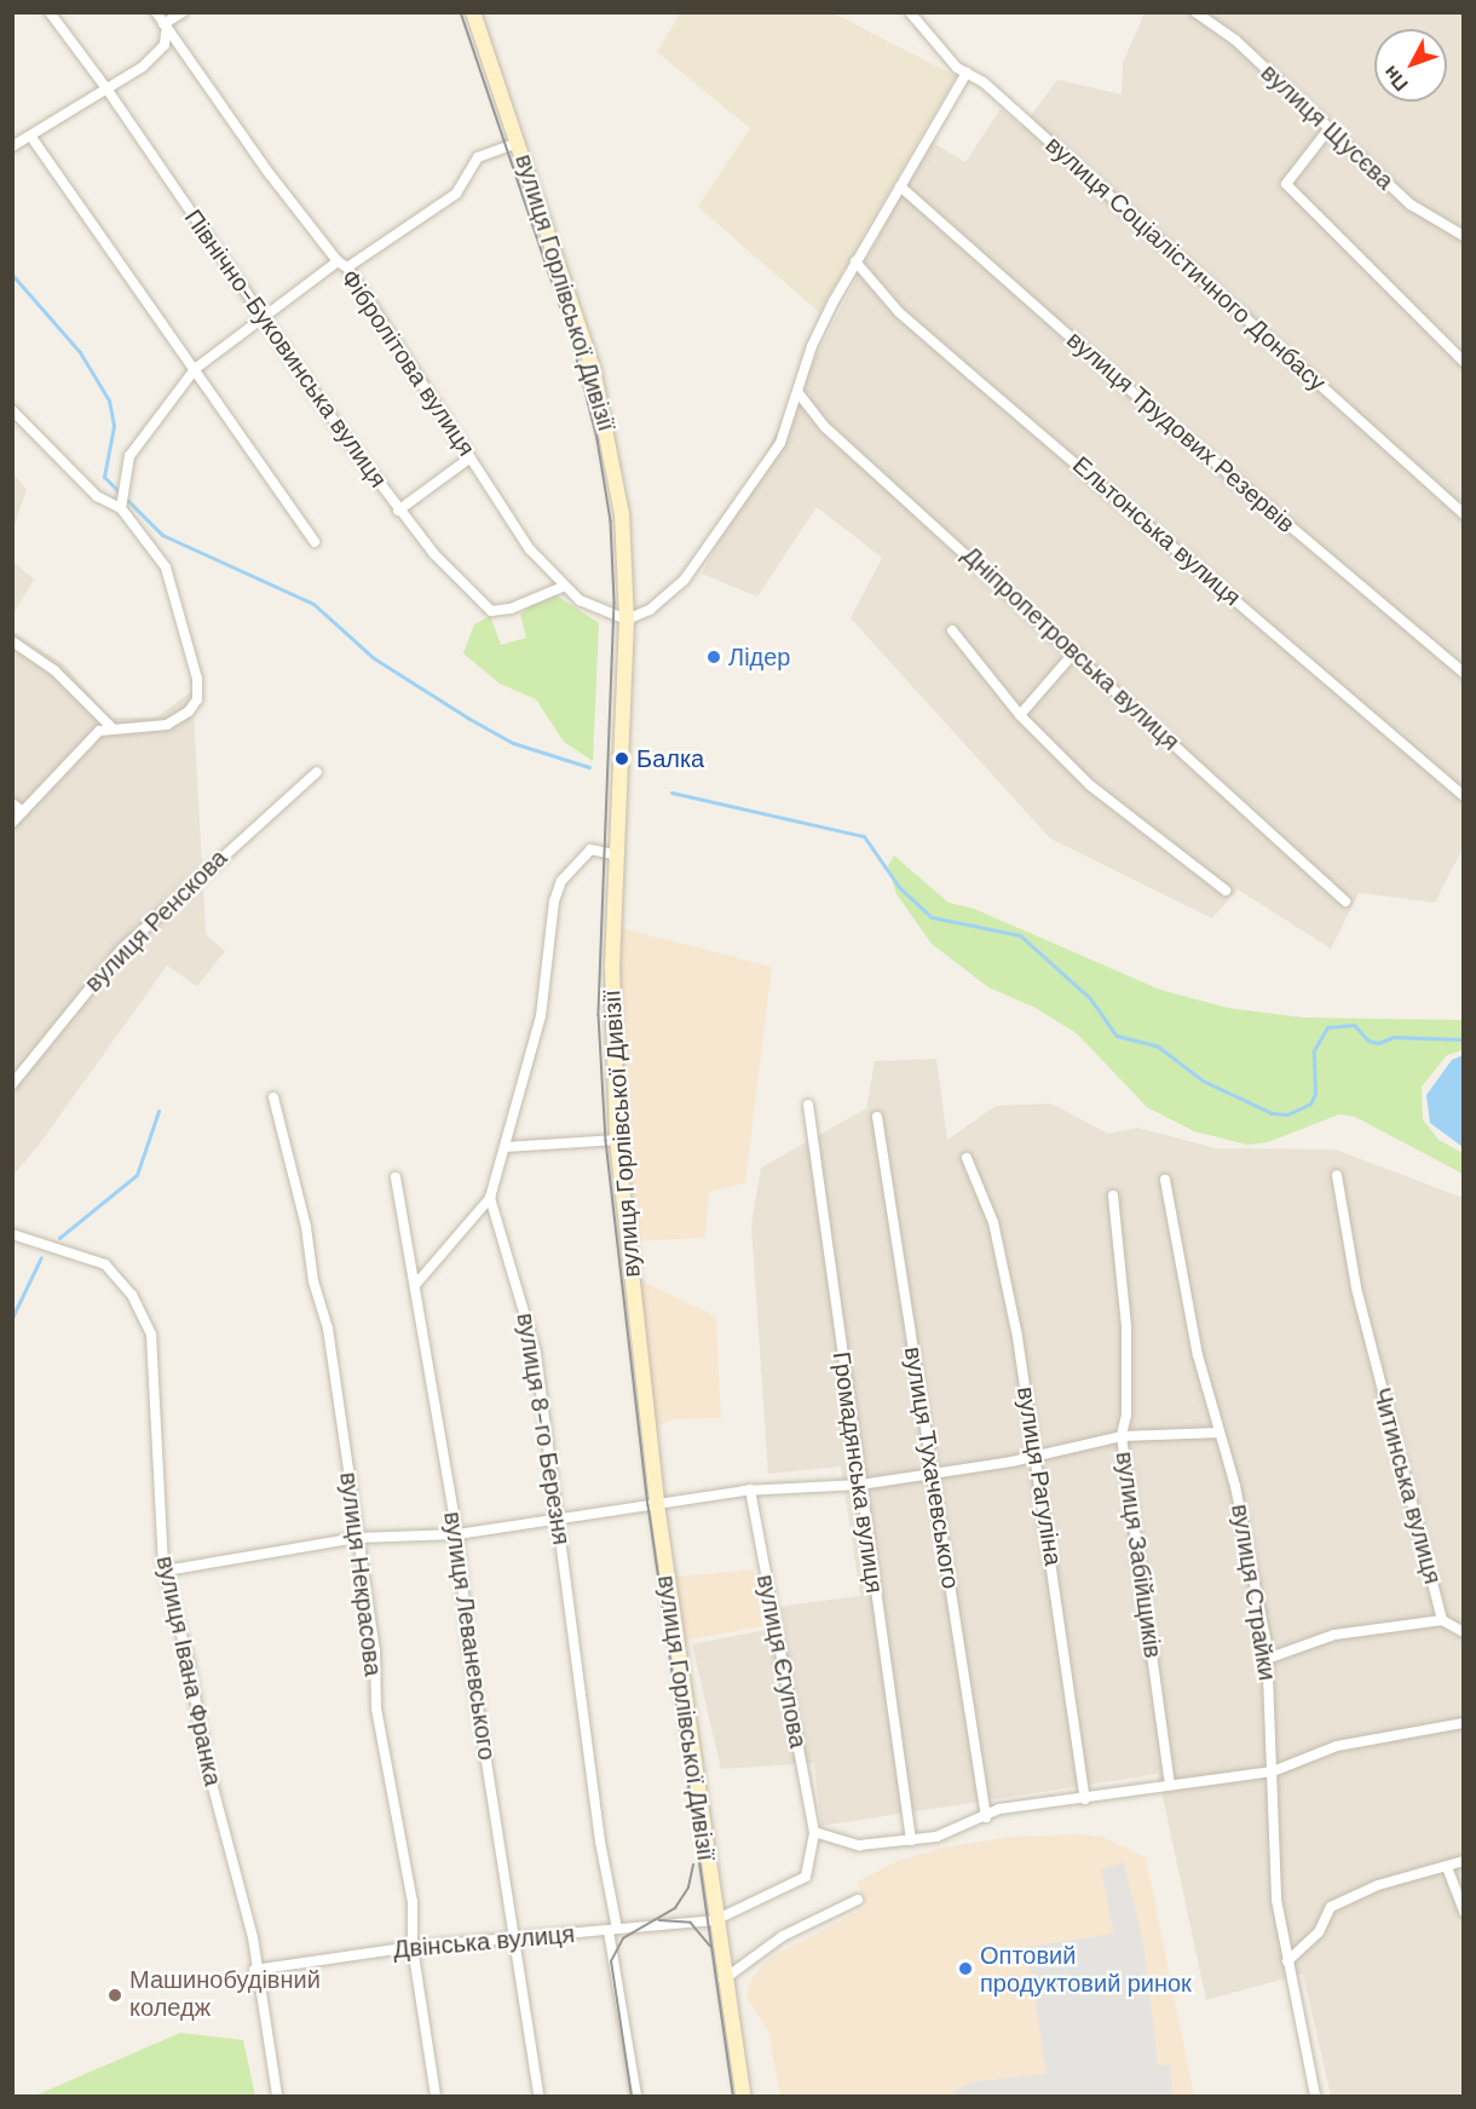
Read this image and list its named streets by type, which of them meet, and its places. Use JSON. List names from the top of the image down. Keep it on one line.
{"streets":{"main road":["вулиця Горлівської Дивізії"],"street":["вулиця Щусєва","вулиця Соціалістичного Донбасу","Північно-Буковинська вулиця","Фібролітова вулиця","вулиця Трудових Резервів","Ельтонська вулиця","Дніпропетровська вулиця","вулиця Ренскова","вулиця 8-го Березня","вулиця Тухачевського","Громадянська вулиця","вулиця Рагуліна","Читинська вулиця","вулиця Забійщиків","вулиця Некрасова","вулиця Страйки","вулиця Леваневського","вулиця Єгупова","вулиця Івана Франка","Двінська вулиця"]},"crossings":[["вулиця Горлівської Дивізії","Фібролітова вулиця"],["вулиця Горлівської Дивізії","Двінська вулиця"],["Північно-Буковинська вулиця","Фібролітова вулиця"],["вулиця 8-го Березня","Двінська вулиця"],["вулиця Некрасова","Двінська вулиця"],["вулиця Леваневського","Двінська вулиця"],["вулиця Івана Франка","Двінська вулиця"]],"places":["Лідер","Балка","Оптовий продуктовий ринок","Машинобудівний коледж"],"north":"bottom left"}
